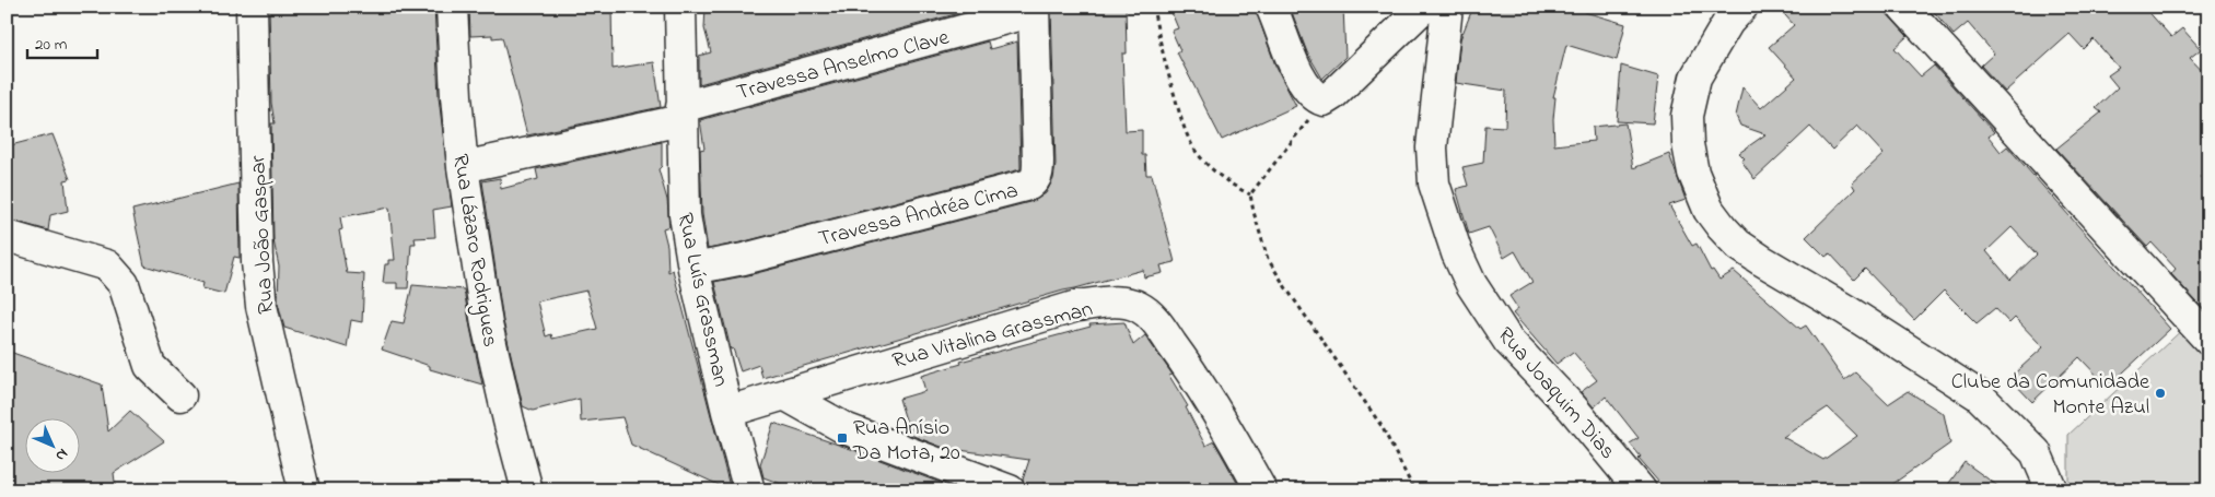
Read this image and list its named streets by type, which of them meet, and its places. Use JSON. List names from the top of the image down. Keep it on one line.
{"streets":{"street":["Travessa Anselmo Clave","Travessa Andréa Cima","Rua João Gaspar","Rua Lázaro Rodrigues","Rua Luís Grassman","Rua Vitalina Grassman","Rua Joaquim Dias"]},"crossings":[["Travessa Anselmo Clave","Travessa Andréa Cima"],["Travessa Anselmo Clave","Rua Lázaro Rodrigues"],["Travessa Anselmo Clave","Rua Luís Grassman"],["Travessa Andréa Cima","Rua Luís Grassman"],["Rua Luís Grassman","Rua Vitalina Grassman"]],"places":{"other":["Clube da Comunidade Monte Azul"],"transit":["Rua Anísio Da Mota, 20"]},"scale_bar":"20 m","north":"bottom right"}
